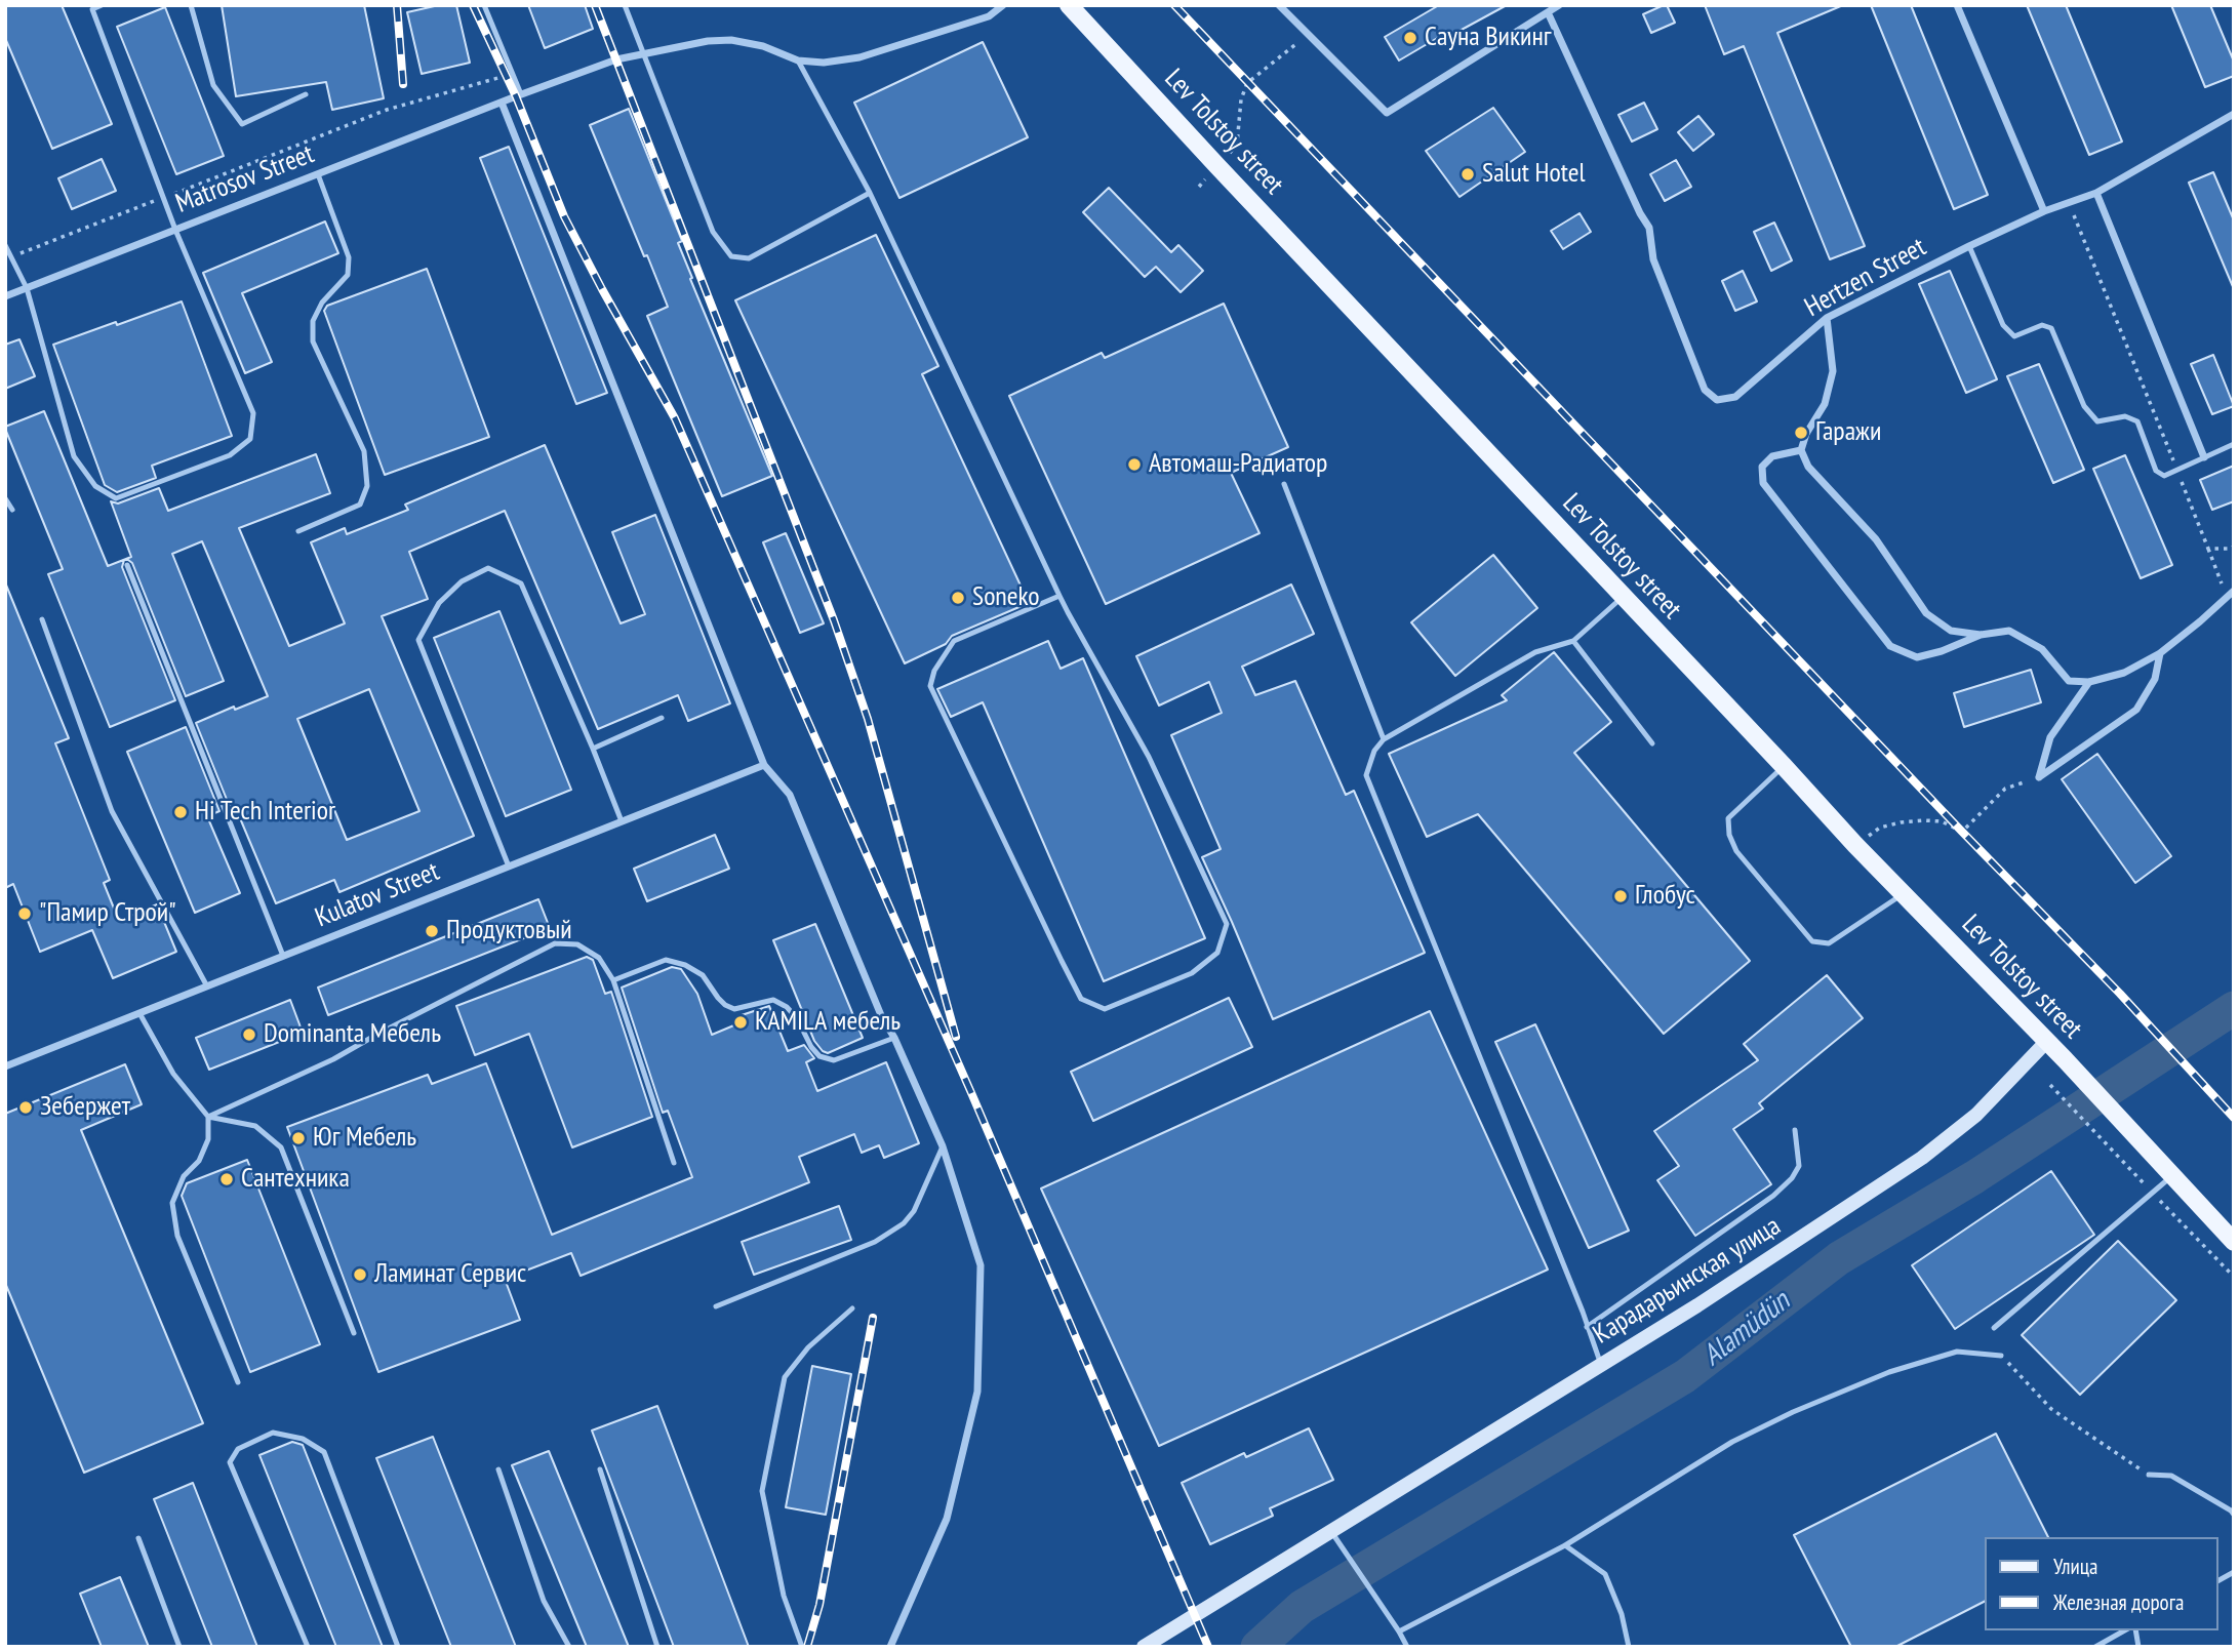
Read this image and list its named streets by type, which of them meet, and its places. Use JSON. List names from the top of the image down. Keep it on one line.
{"streets":{"main road":["Lev Tolstoy street"],"street":["Matrosov Street","Hertzen Street","Kulatov Street","Карадарьинская улица"]},"crossings":[["Lev Tolstoy street","Карадарьинская улица"]],"water":["Alamüdün"],"places":["Сауна Викинг","Salut Hotel","Гаражи","Автомаш-Радиатор","Soneko","Hi Tech Interior","Глобус","\"Памир Строй\"","Продуктовый","KAMILA мебель","Dominanta Мебель","Зебержет","Юг Мебель","Сантехника","Ламинат Сервис"],"legend":["Улица","Железная дорога"]}
